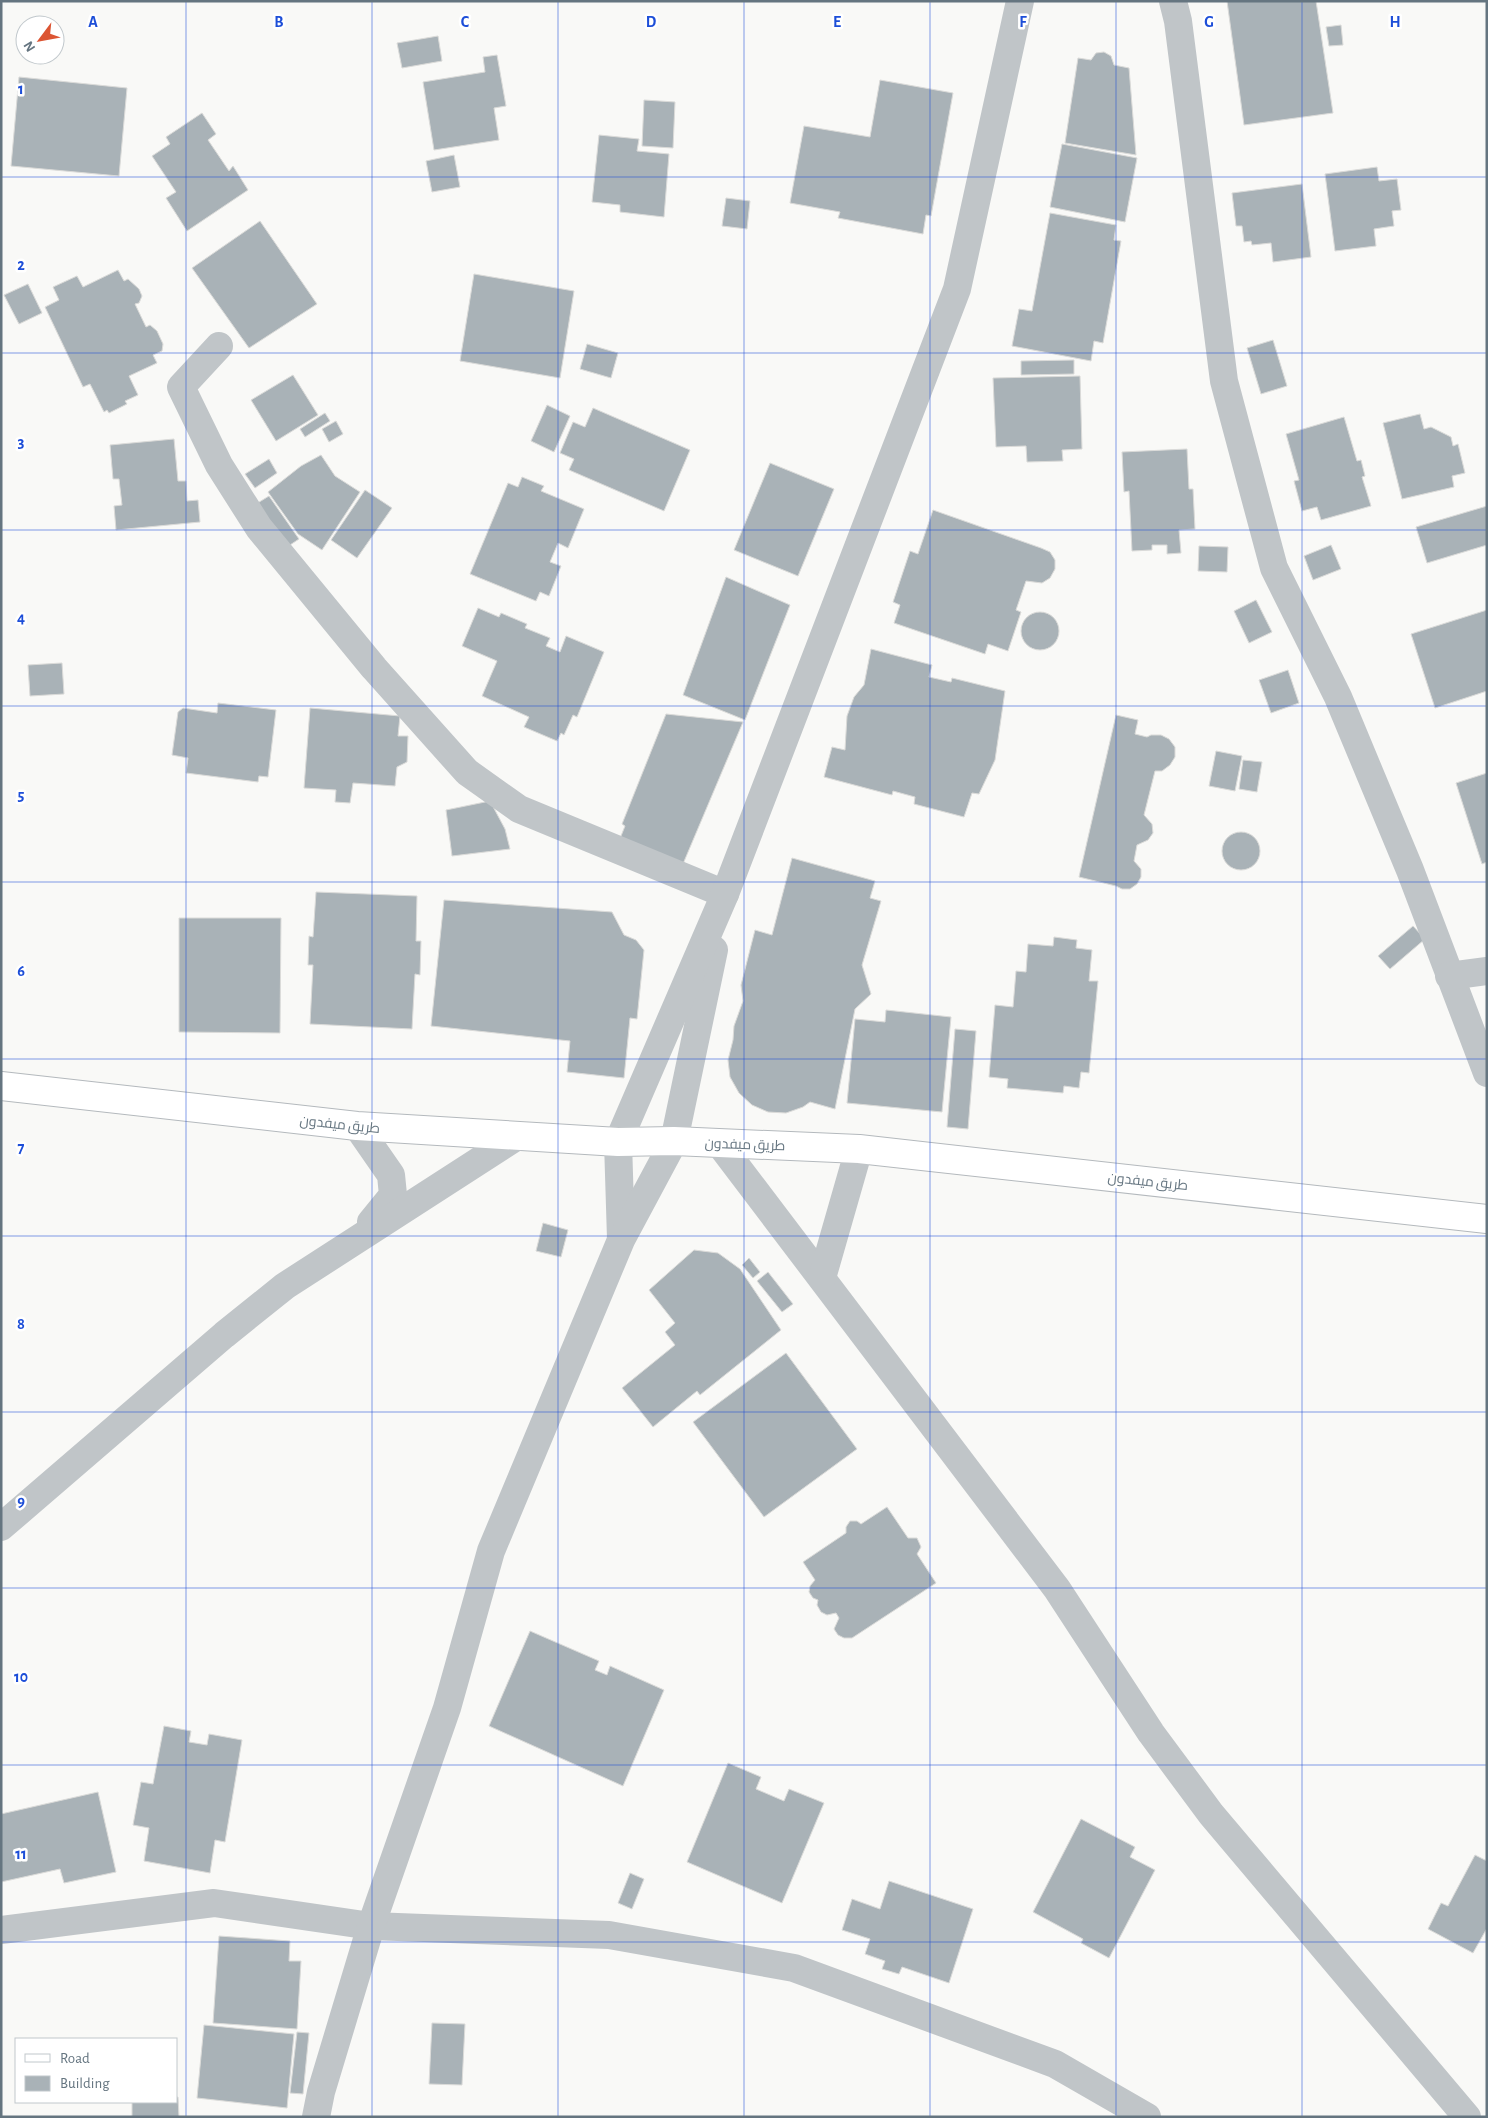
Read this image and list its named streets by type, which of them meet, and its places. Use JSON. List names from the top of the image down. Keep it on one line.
{"streets":{"main road":["طريق ميفدون"]},"legend":["Road","Building"],"north":"bottom left","grid":{"columns":["A","B","C","D","E","F","G","H"],"rows":["1","2","3","4","5","6","7","8","9","10","11"]}}
